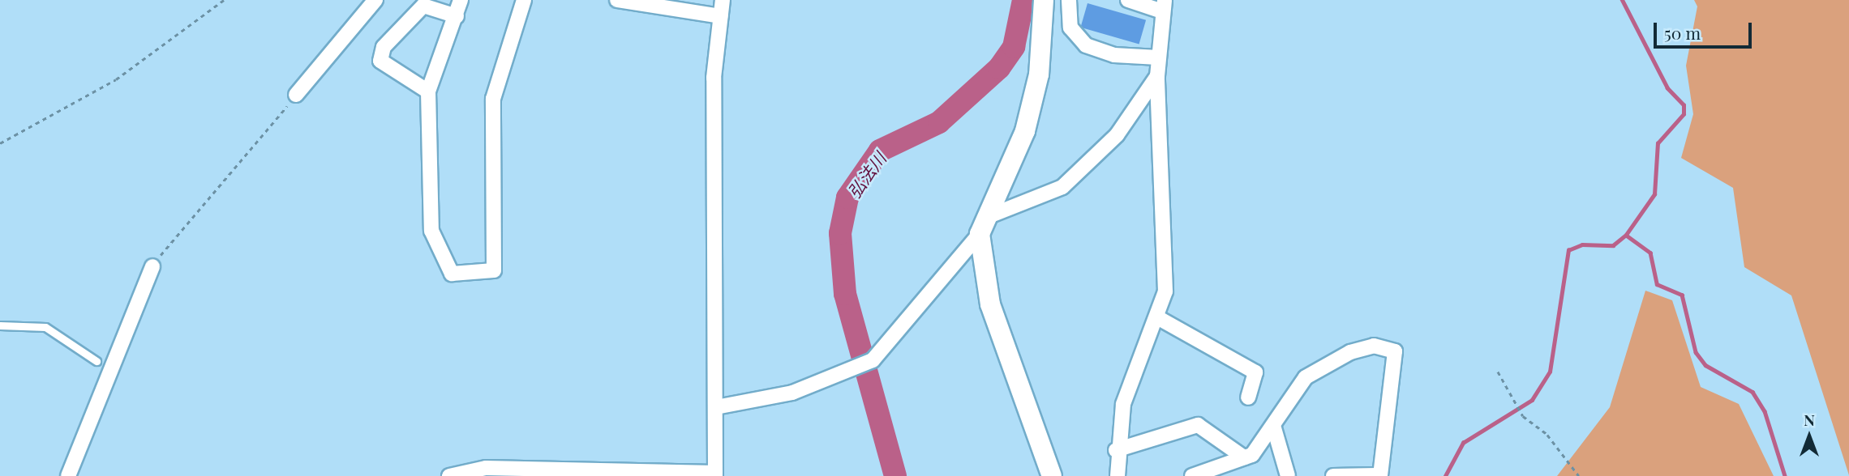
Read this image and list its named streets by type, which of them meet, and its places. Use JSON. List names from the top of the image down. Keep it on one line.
{"water":["弘法川"],"scale_bar":"50 m","north":"top"}
